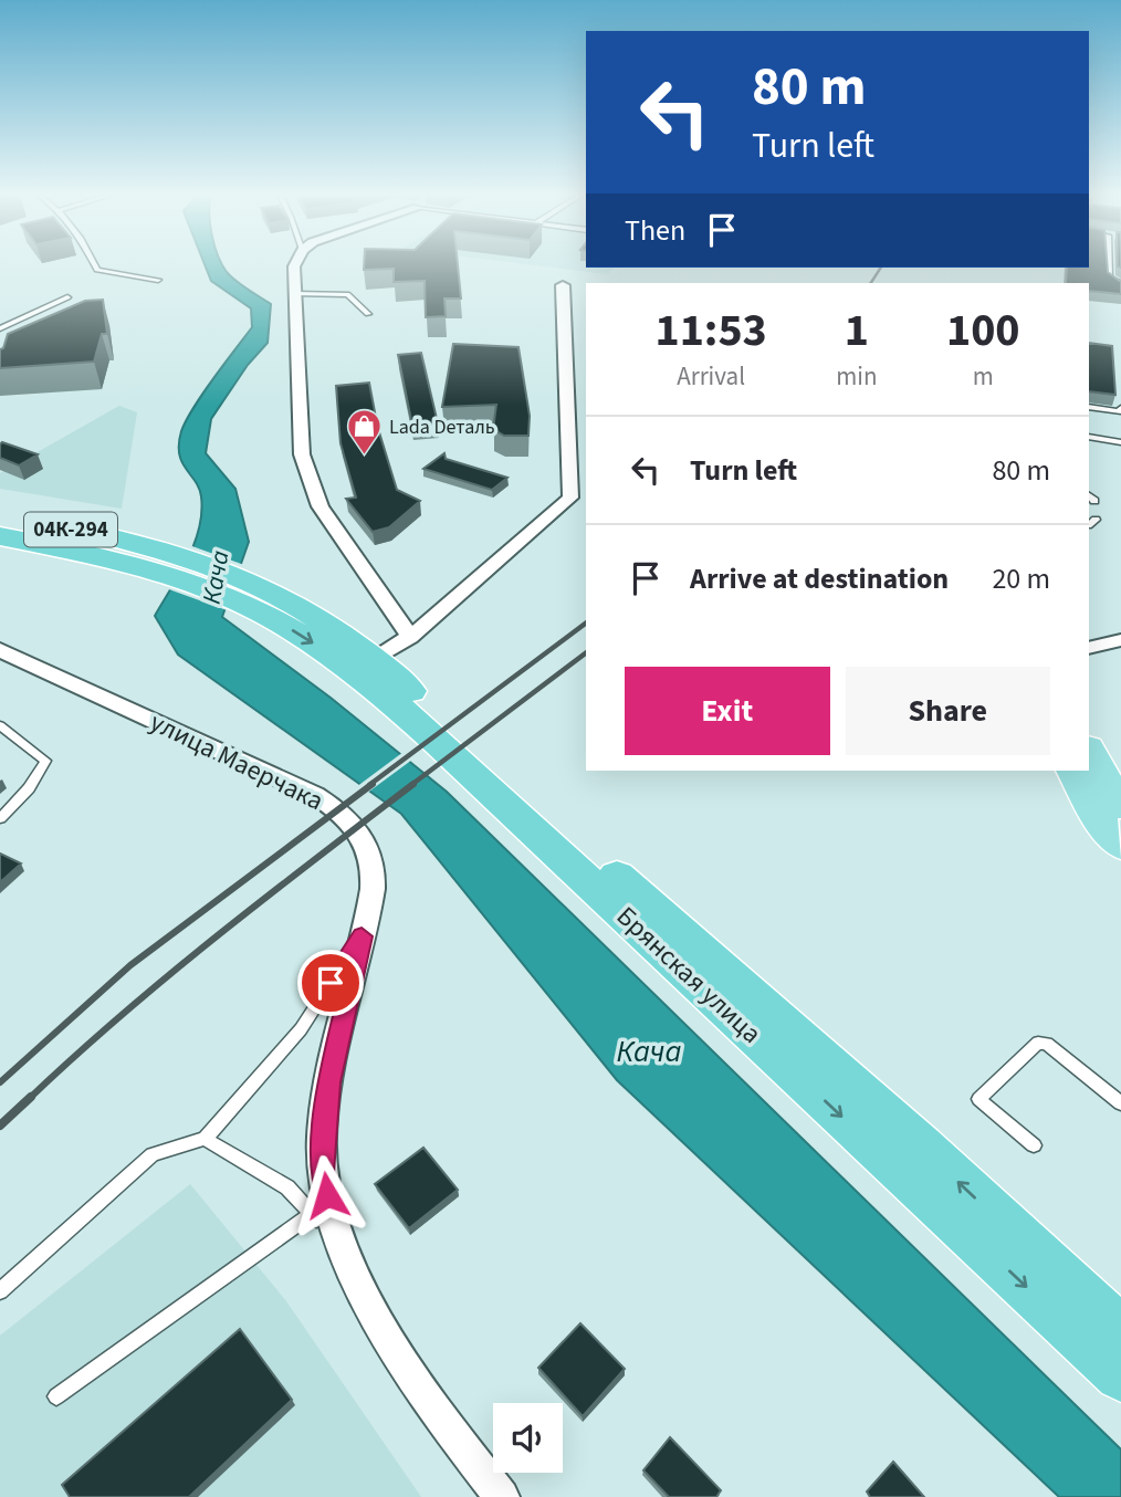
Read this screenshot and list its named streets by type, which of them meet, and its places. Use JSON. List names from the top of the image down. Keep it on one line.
{"streets":{"highway":["04К-294","Брянская улица"],"street":["улица Маерчака"]},"crossings":[["04К-294","Брянская улица"]],"water":["Кача"],"places":{"shop":["Lada Dеталь"]},"page":{"turn":["80 m","Turn left"],"then":"Then","eta":["11:53","Arrival","1","min","100","m"],"list":[{"name":"Turn left","value":"80 m"},{"name":"Arrive at destination","value":"20 m"}],"buttons":["Exit","Share"]}}
